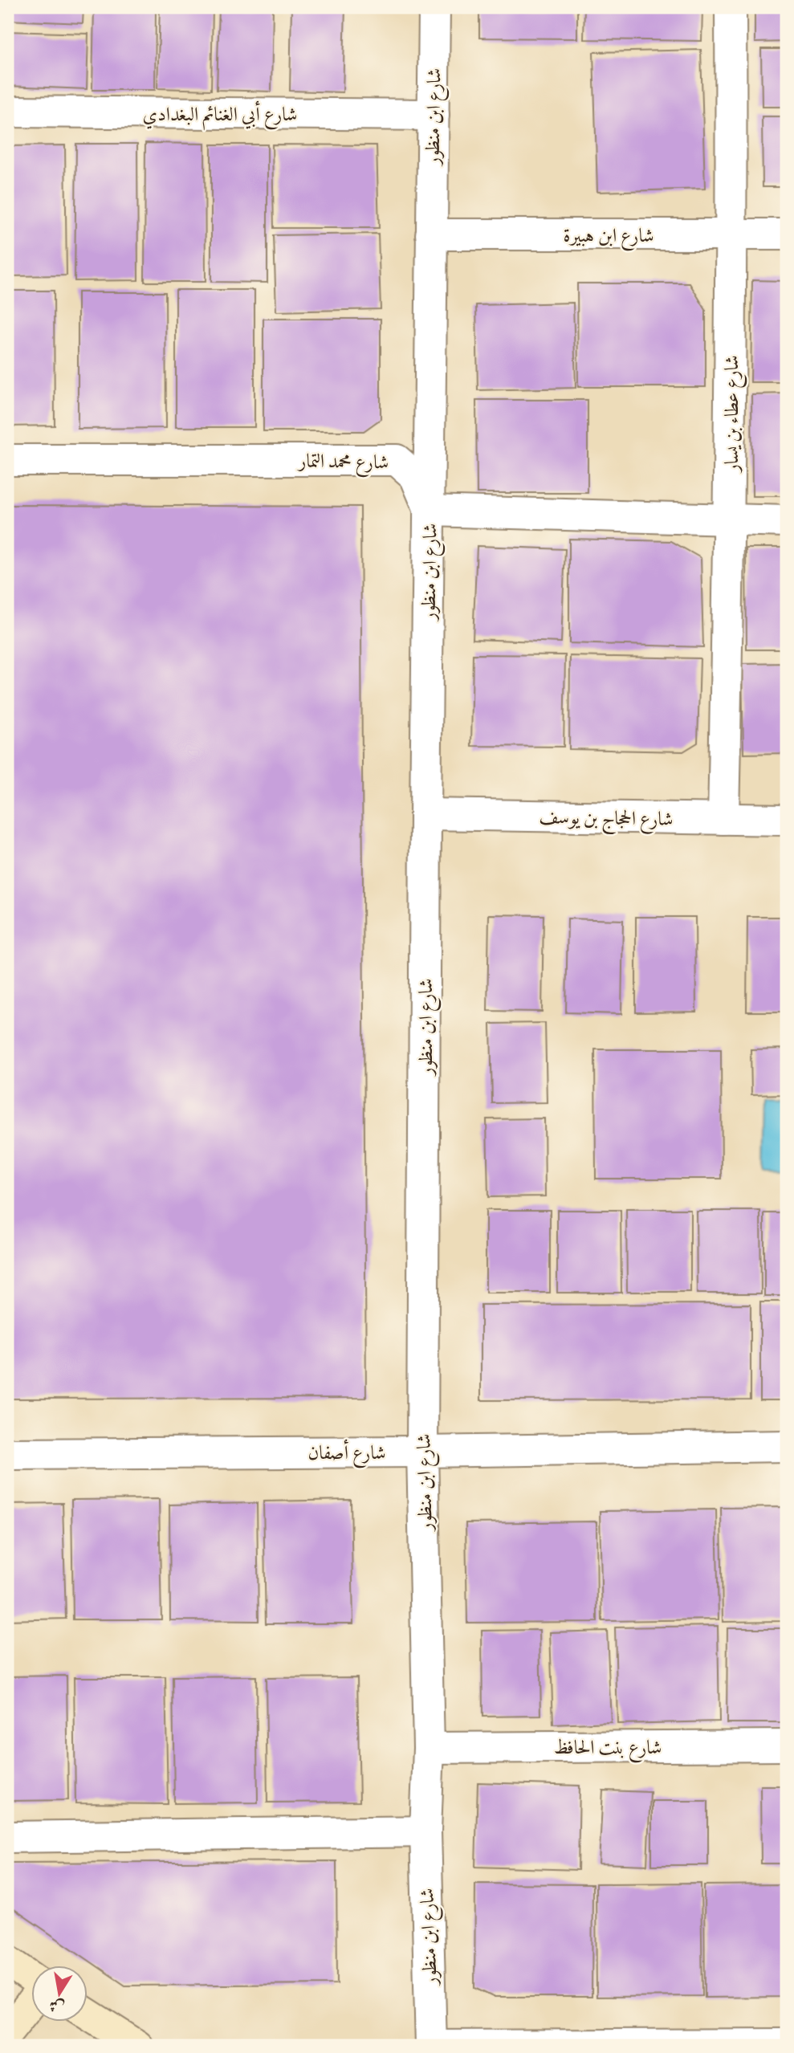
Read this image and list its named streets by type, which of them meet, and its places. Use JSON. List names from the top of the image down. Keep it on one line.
{"streets":{"street":["شارع أبي الغنائم البغدادي","شارع ابن منظور","شارع ابن هبيرة","شارع عطاء بن يسار","شارع محمد التمار","شارع الحجاج بن يوسف","شارع أصفان","شارع بنت الحافظ"]},"crossings":[["شارع أبي الغنائم البغدادي","شارع ابن منظور"],["شارع ابن منظور","شارع ابن هبيرة"],["شارع ابن منظور","شارع محمد التمار"],["شارع ابن منظور","شارع الحجاج بن يوسف"],["شارع ابن منظور","شارع أصفان"],["شارع ابن منظور","شارع بنت الحافظ"],["شارع ابن هبيرة","شارع عطاء بن يسار"],["شارع عطاء بن يسار","شارع الحجاج بن يوسف"]],"north":"bottom"}
